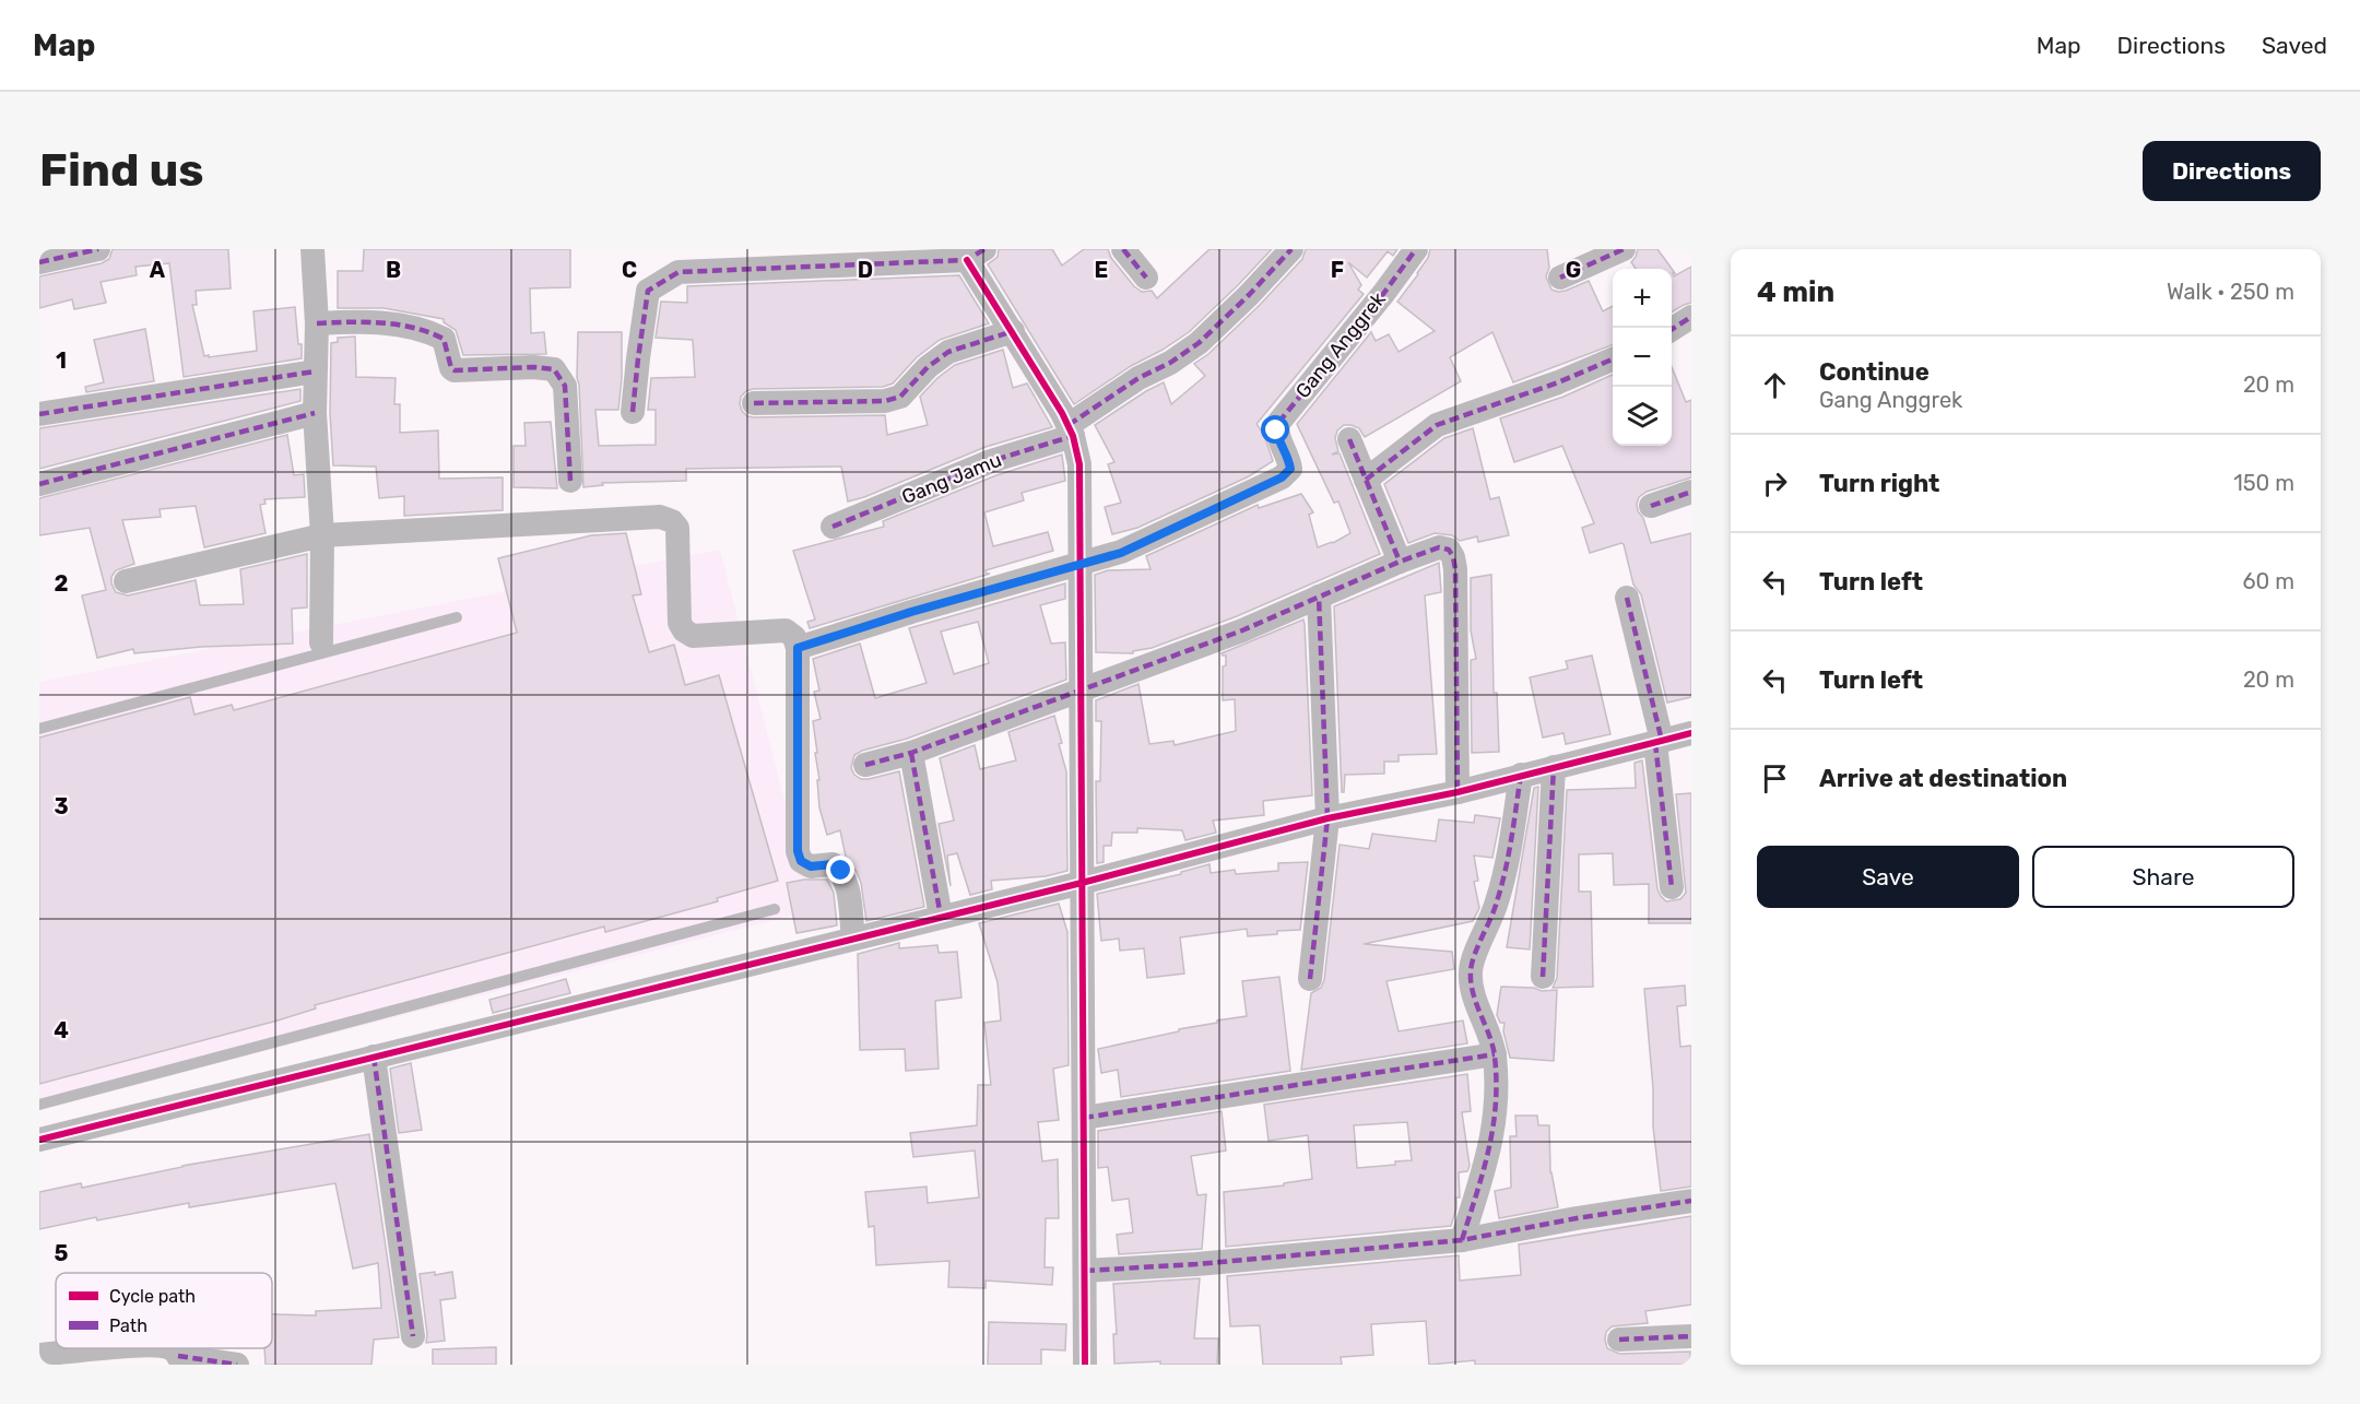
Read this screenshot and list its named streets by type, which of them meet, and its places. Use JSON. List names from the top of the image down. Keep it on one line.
{"streets":{"street":["Gang Anggrek","Gang Jamu"]},"legend":["Cycle path","Path"],"page":{"header":"Map","nav":["Map","Directions","Saved"],"buttons":["Directions",["Save","Share"]],"title":"Find us","heading":["4 min","Walk · 250 m"],"map_buttons":["+","−"],"list":[["Continue","Gang Anggrek","20 m"],["Turn right","150 m"],["Turn left","60 m"],["Turn left","20 m"],"Arrive at destination"]},"grid":{"columns":["A","B","C","D","E","F","G"],"rows":["1","2","3","4","5"]}}
